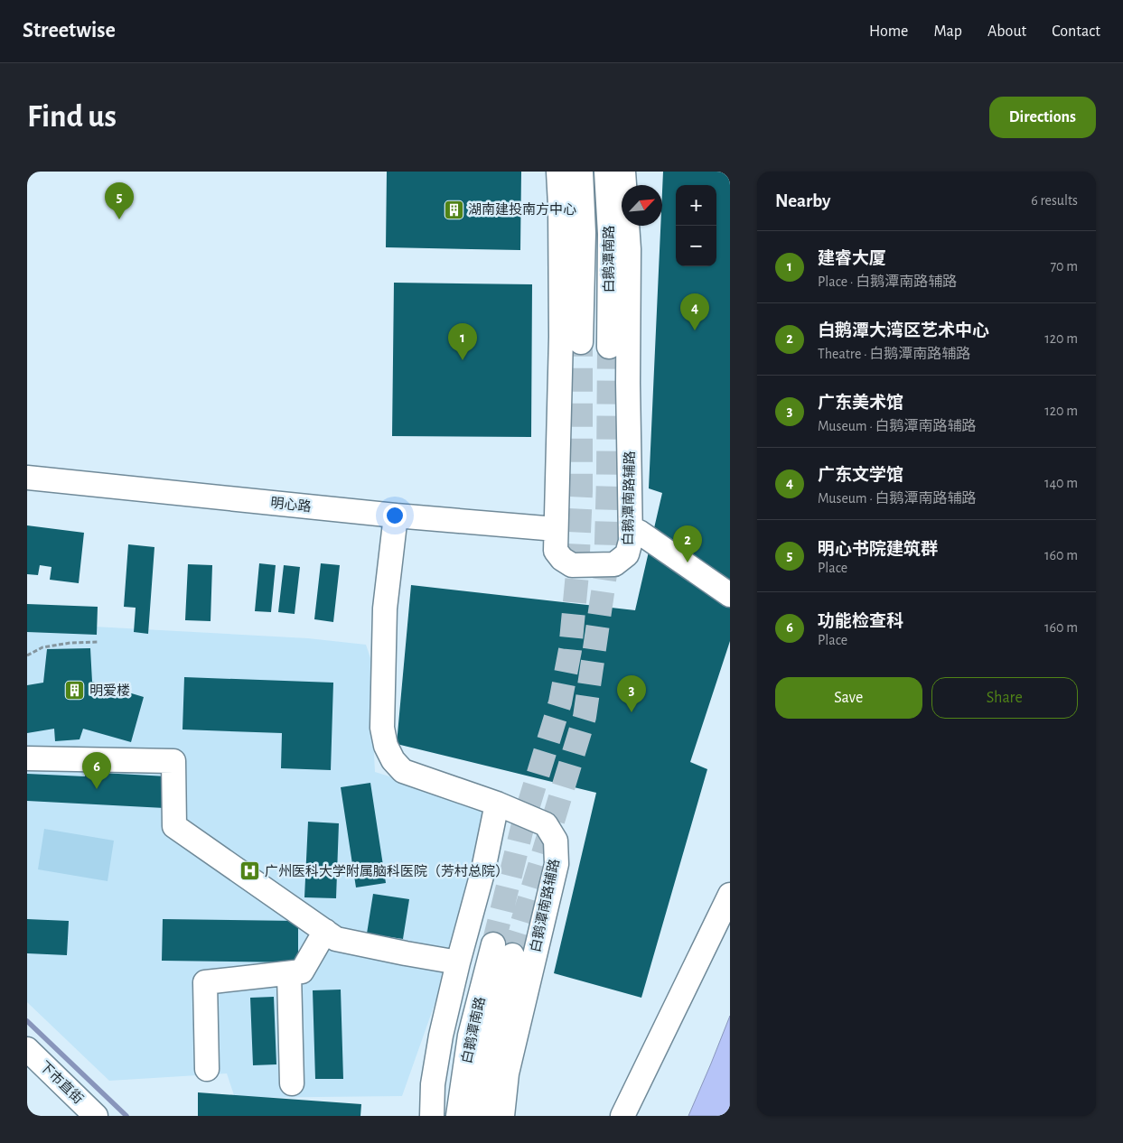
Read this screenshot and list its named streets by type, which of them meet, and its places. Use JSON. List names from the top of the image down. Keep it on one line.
{"streets":{"street":["白鹅潭南路","白鹅潭南路辅路","明心路","下市直街"]},"crossings":[["白鹅潭南路辅路","明心路"]],"places":{"building":["湖南建投南方中心","明爱楼"],"hospital":["广州医科大学附属脑科医院（芳村总院）"]},"north":"top right","page":{"header":"Streetwise","nav":["Home","Map","About","Contact"],"buttons":["Directions",["Save","Share"]],"title":"Find us","heading":["Nearby","6 results"],"pins":["5","4","1","2","3","6"],"map_buttons":["+","−"],"list":[{"mark":"1","name":"建睿大厦","note":"Place · 白鹅潭南路辅路","value":"70 m"},{"mark":"2","name":"白鹅潭大湾区艺术中心","note":"Theatre · 白鹅潭南路辅路","value":"120 m"},{"mark":"3","name":"广东美术馆","note":"Museum · 白鹅潭南路辅路","value":"120 m"},{"mark":"4","name":"广东文学馆","note":"Museum · 白鹅潭南路辅路","value":"140 m"},{"mark":"5","name":"明心书院建筑群","note":"Place","value":"160 m"},{"mark":"6","name":"功能检查科","note":"Place","value":"160 m"}]}}
